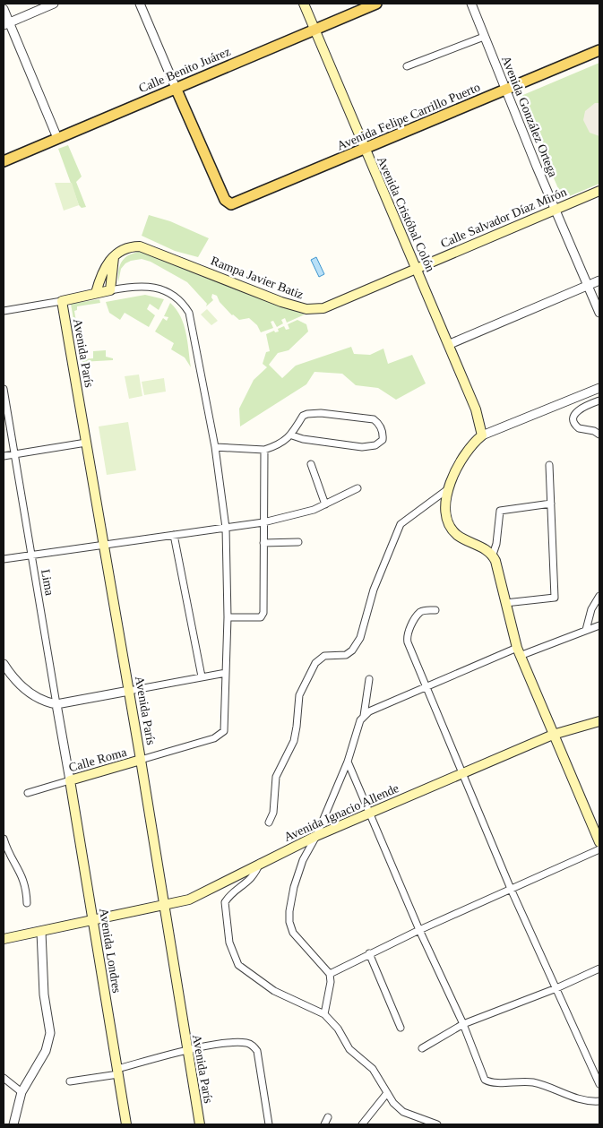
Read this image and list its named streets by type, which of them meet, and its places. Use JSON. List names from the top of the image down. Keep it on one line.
{"streets":{"main road":["Calle Benito Juárez","Avenida Felipe Carrillo Puerto","Avenida Cristóbal Colón","Calle Salvador Díaz Mirón","Rampa Javier Batiz","Avenida París","Calle Roma","Avenida Ignacio Allende","Avenida Londres"],"street":["Avenida González Ortega","Lima"]},"crossings":[["Calle Benito Juárez","Avenida Felipe Carrillo Puerto"],["Calle Benito Juárez","Avenida Cristóbal Colón"],["Avenida Felipe Carrillo Puerto","Avenida González Ortega"],["Avenida Felipe Carrillo Puerto","Avenida Cristóbal Colón"],["Avenida González Ortega","Calle Salvador Díaz Mirón"],["Avenida Cristóbal Colón","Calle Salvador Díaz Mirón"],["Avenida Cristóbal Colón","Rampa Javier Batiz"],["Calle Salvador Díaz Mirón","Rampa Javier Batiz"],["Avenida París","Calle Roma"],["Avenida París","Avenida Ignacio Allende"],["Lima","Calle Roma"],["Lima","Avenida Londres"],["Calle Roma","Avenida Londres"],["Avenida Ignacio Allende","Avenida Londres"]]}
